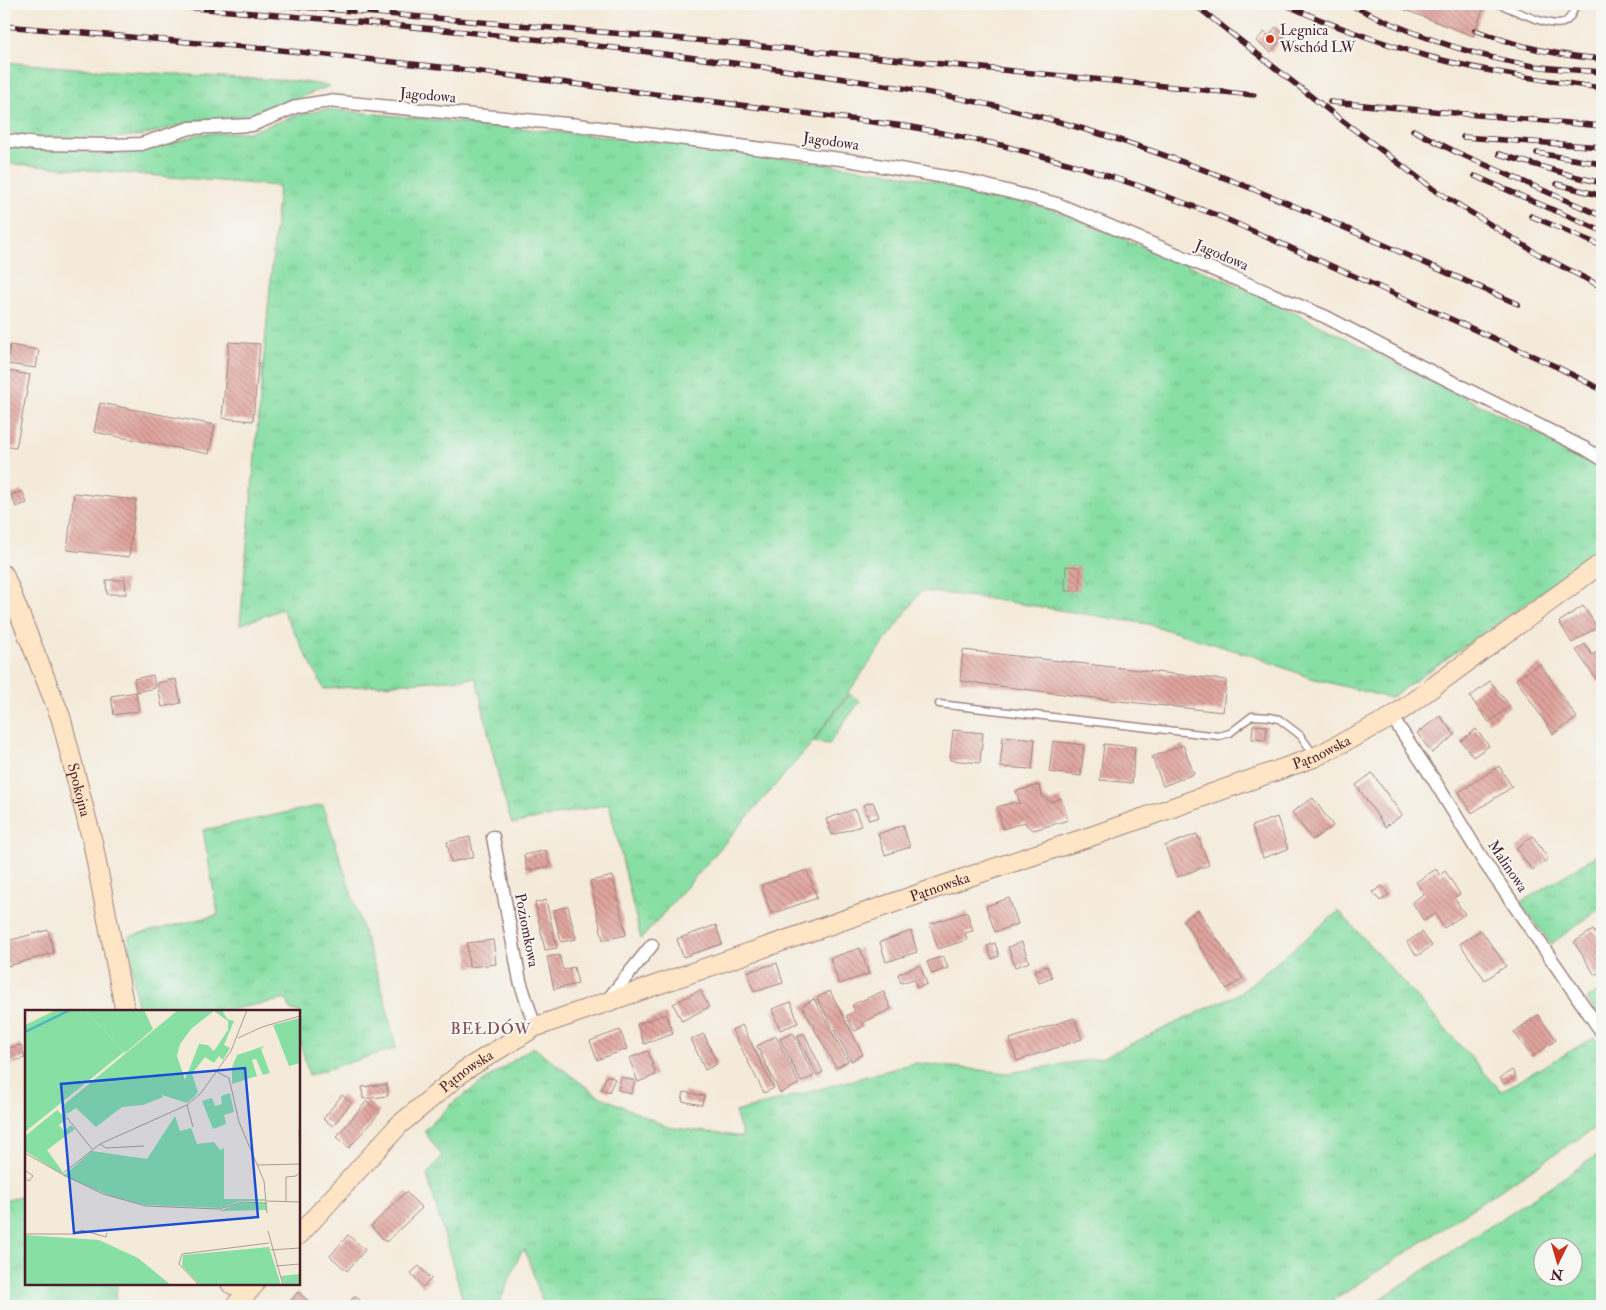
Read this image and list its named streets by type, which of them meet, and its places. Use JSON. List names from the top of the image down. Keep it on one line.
{"streets":{"street":["Jagodowa","Pątnowska","Spokojna","Malinowa","Poziomkowa"]},"crossings":[["Pątnowska","Malinowa"],["Pątnowska","Poziomkowa"]],"districts":["BEŁDÓW"],"places":["Legnica Wschód LW"],"north":"bottom"}
